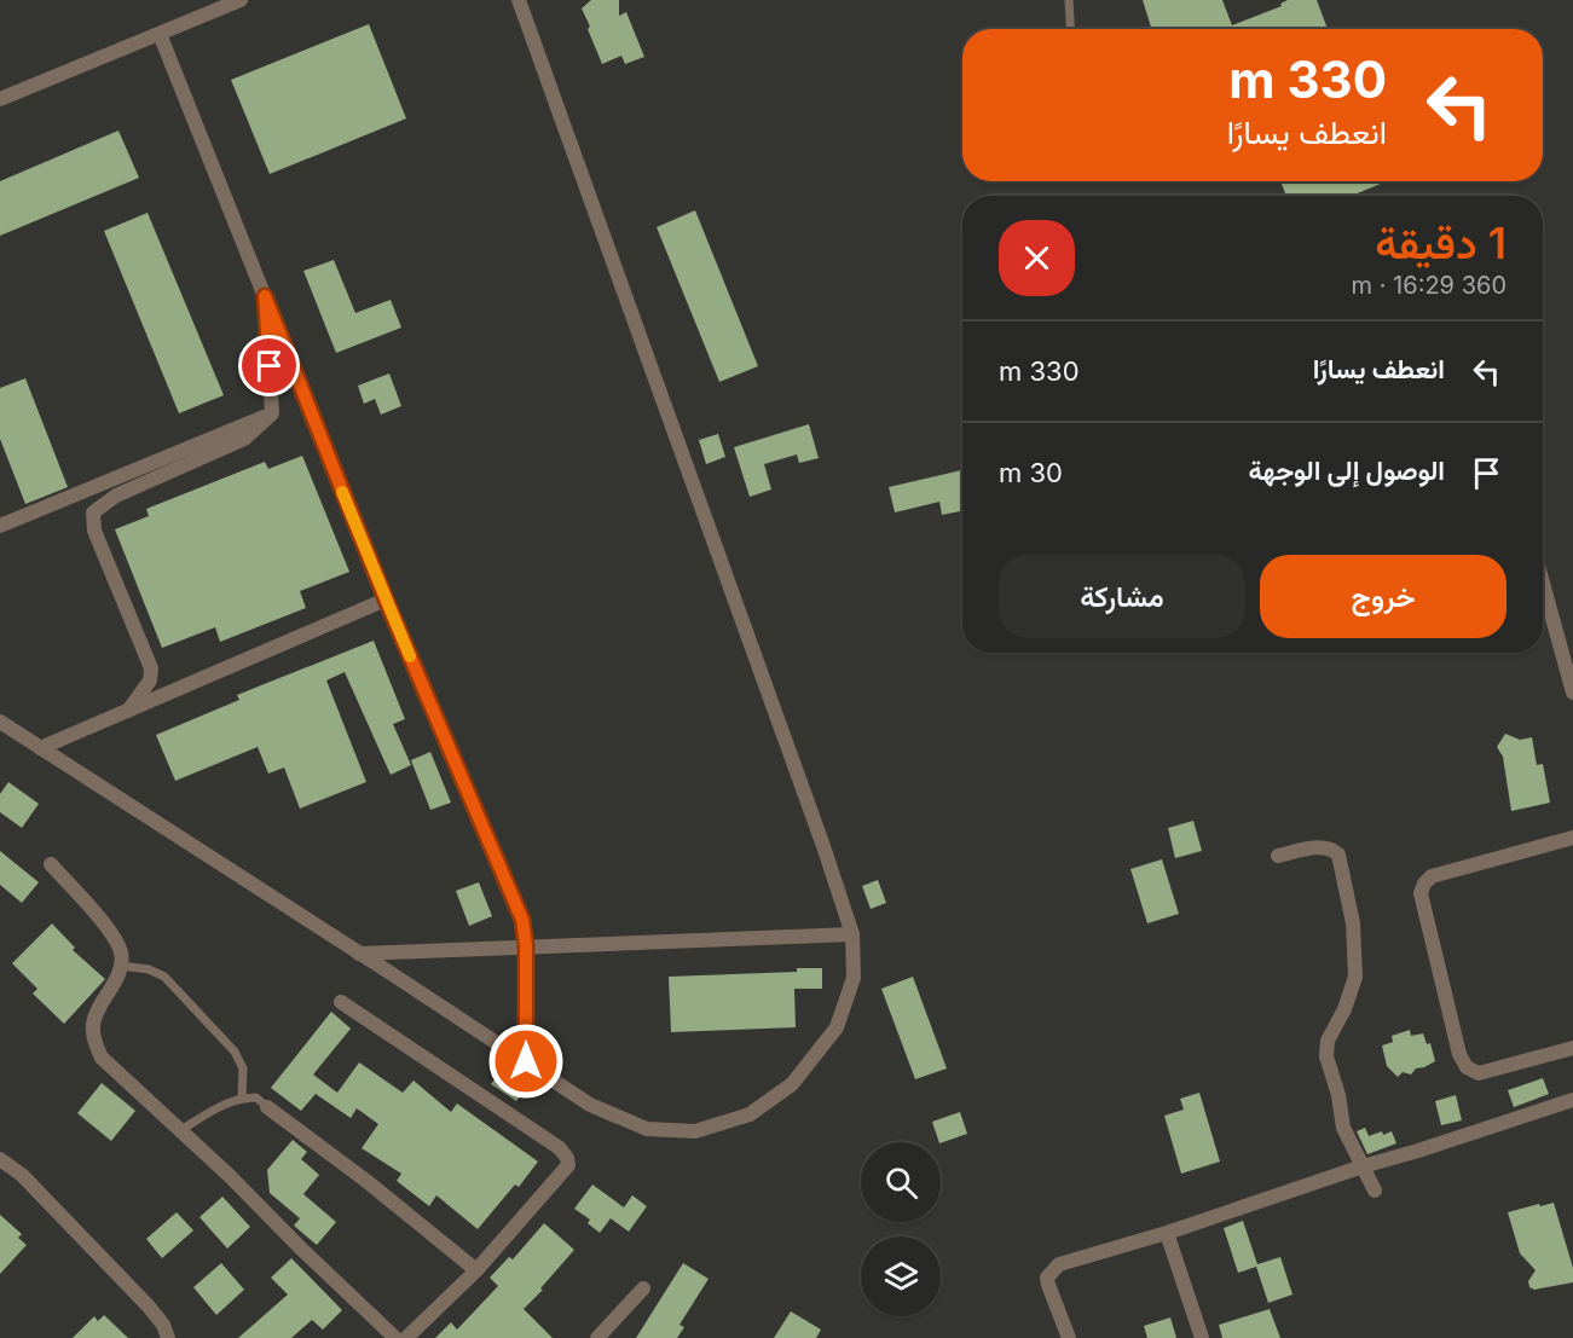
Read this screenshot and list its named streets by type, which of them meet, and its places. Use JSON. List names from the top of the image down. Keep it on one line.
{"page":{"turn":["330 m","انعطف يسارًا"],"heading":["1 دقيقة","360 m · 16:29"],"list":[{"name":"انعطف يسارًا","value":"330 m"},{"name":"الوصول إلى الوجهة","value":"30 m"}],"buttons":["خروج","مشاركة"]}}
